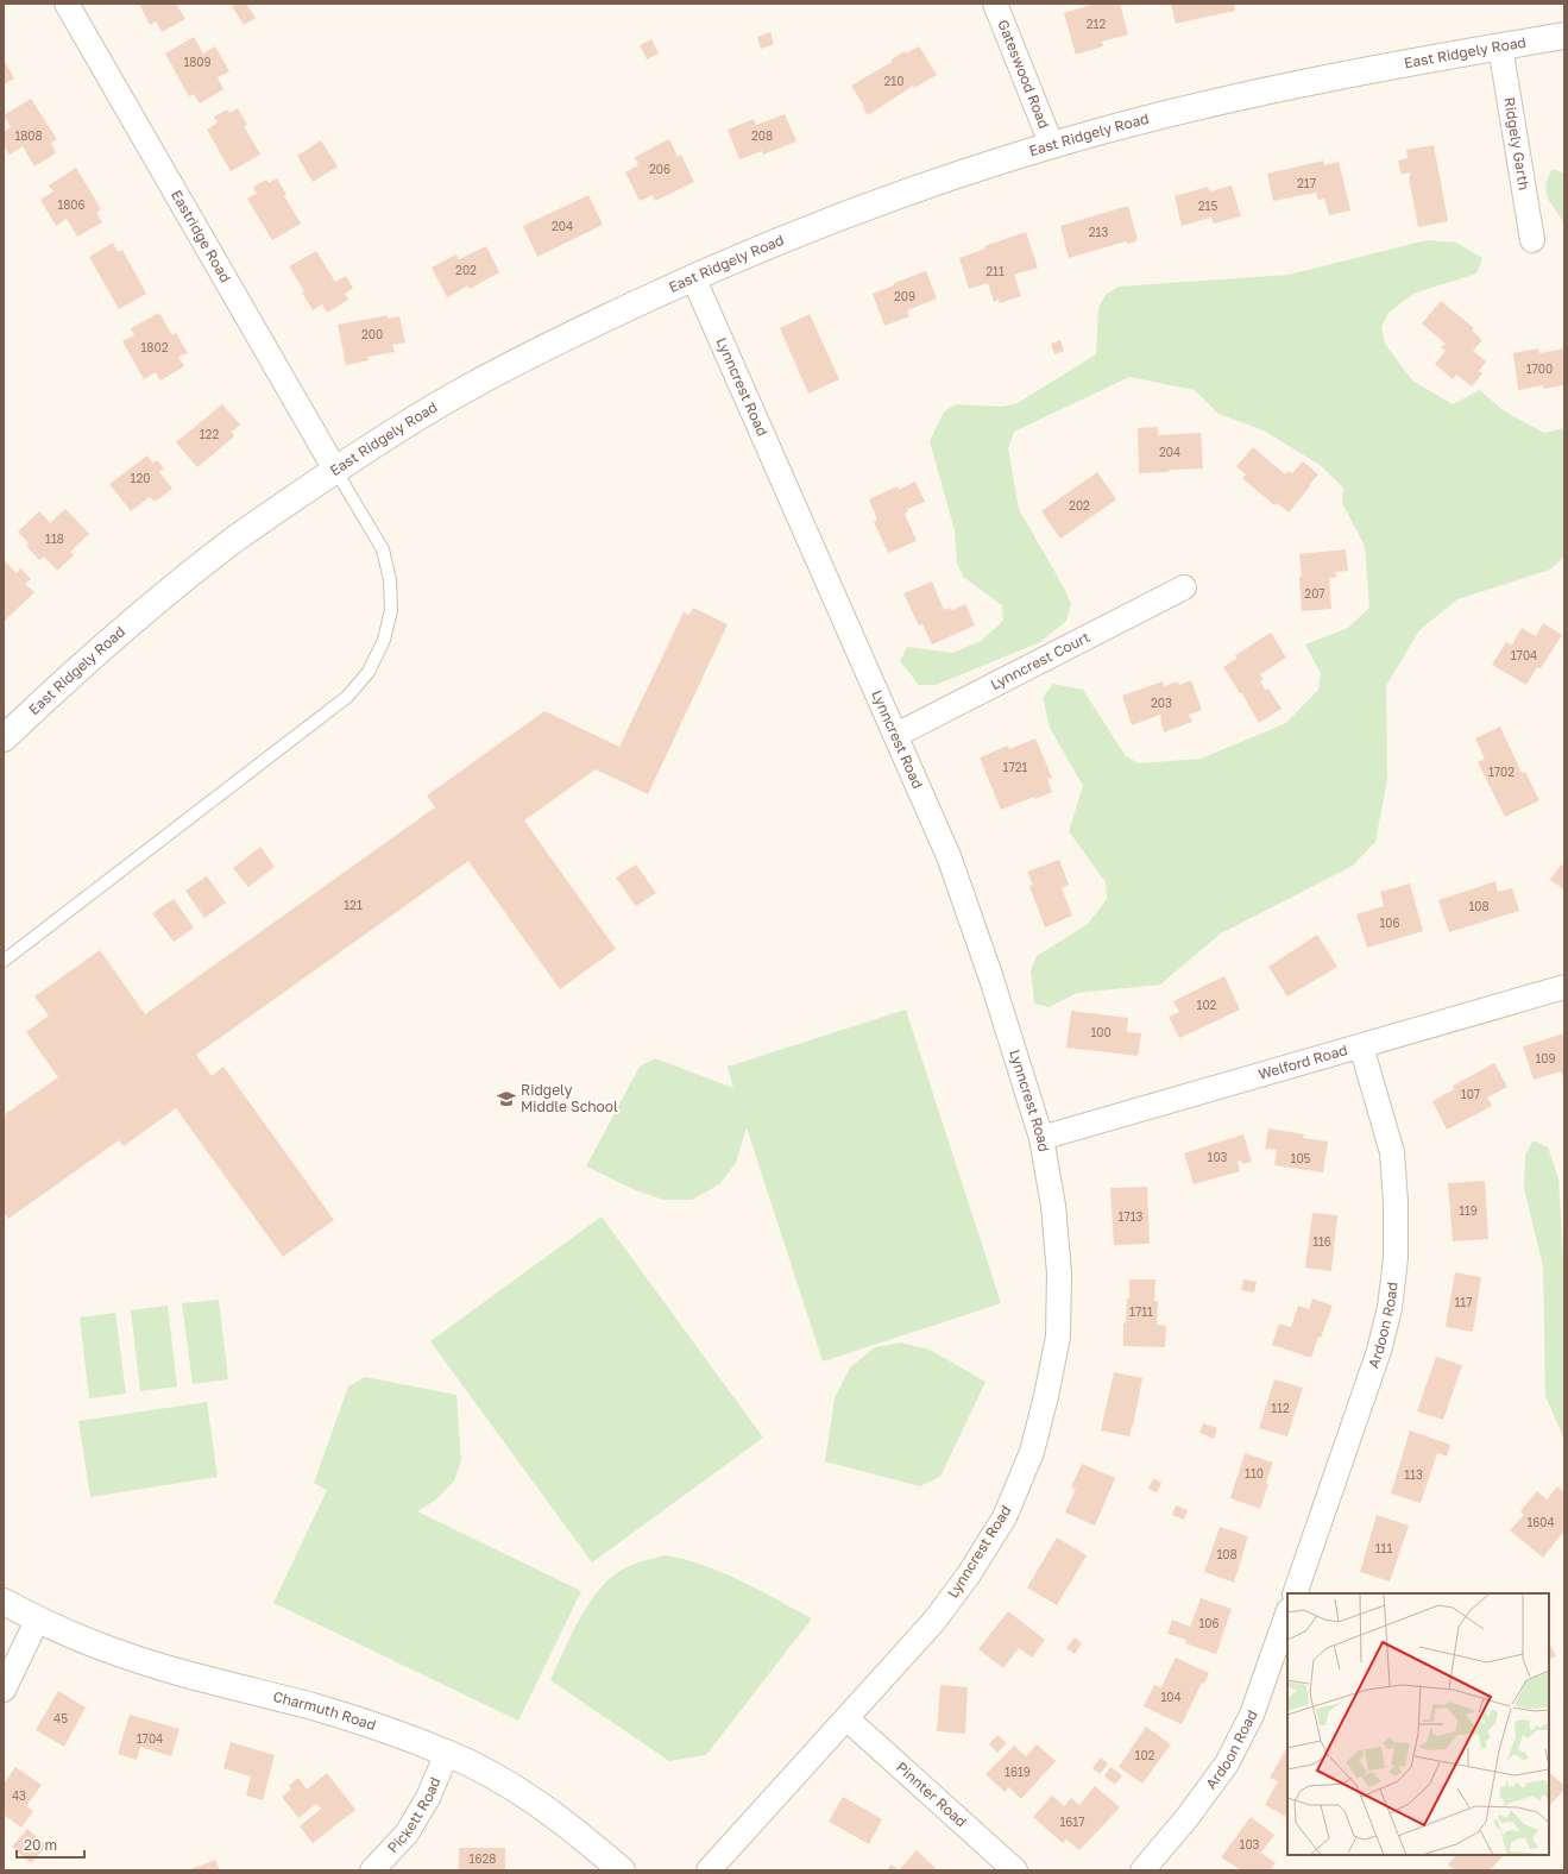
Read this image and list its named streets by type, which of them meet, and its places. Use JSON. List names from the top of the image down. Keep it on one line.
{"streets":{"street":["East Ridgely Road","Gateswood Road","Ridgely Garth","Eastridge Road","Lynncrest Road","Lynncrest Court","Welford Road","Ardoon Road","Charmuth Road","Pinnter Road","Pickett Road"]},"crossings":[["East Ridgely Road","Gateswood Road"],["East Ridgely Road","Ridgely Garth"],["East Ridgely Road","Eastridge Road"],["East Ridgely Road","Lynncrest Road"],["Lynncrest Road","Lynncrest Court"],["Lynncrest Road","Welford Road"],["Lynncrest Road","Pinnter Road"],["Welford Road","Ardoon Road"],["Charmuth Road","Pickett Road"]],"places":{"school or university":["Ridgely Middle School"]},"house_numbers":["212","1809","210","1808","208","206","217","1806","215","204","213","202","211","209","200","1802","1700","122","204","120","202","118","207","1704","203","1721","1702","121","108","106","102","100","109","107","103","105","119","1713","116","117","1711","112","110","113","1604","111","108","106","104","45","1704","102","1619","43","1617","103","1628"],"scale_bar":"20 m"}
